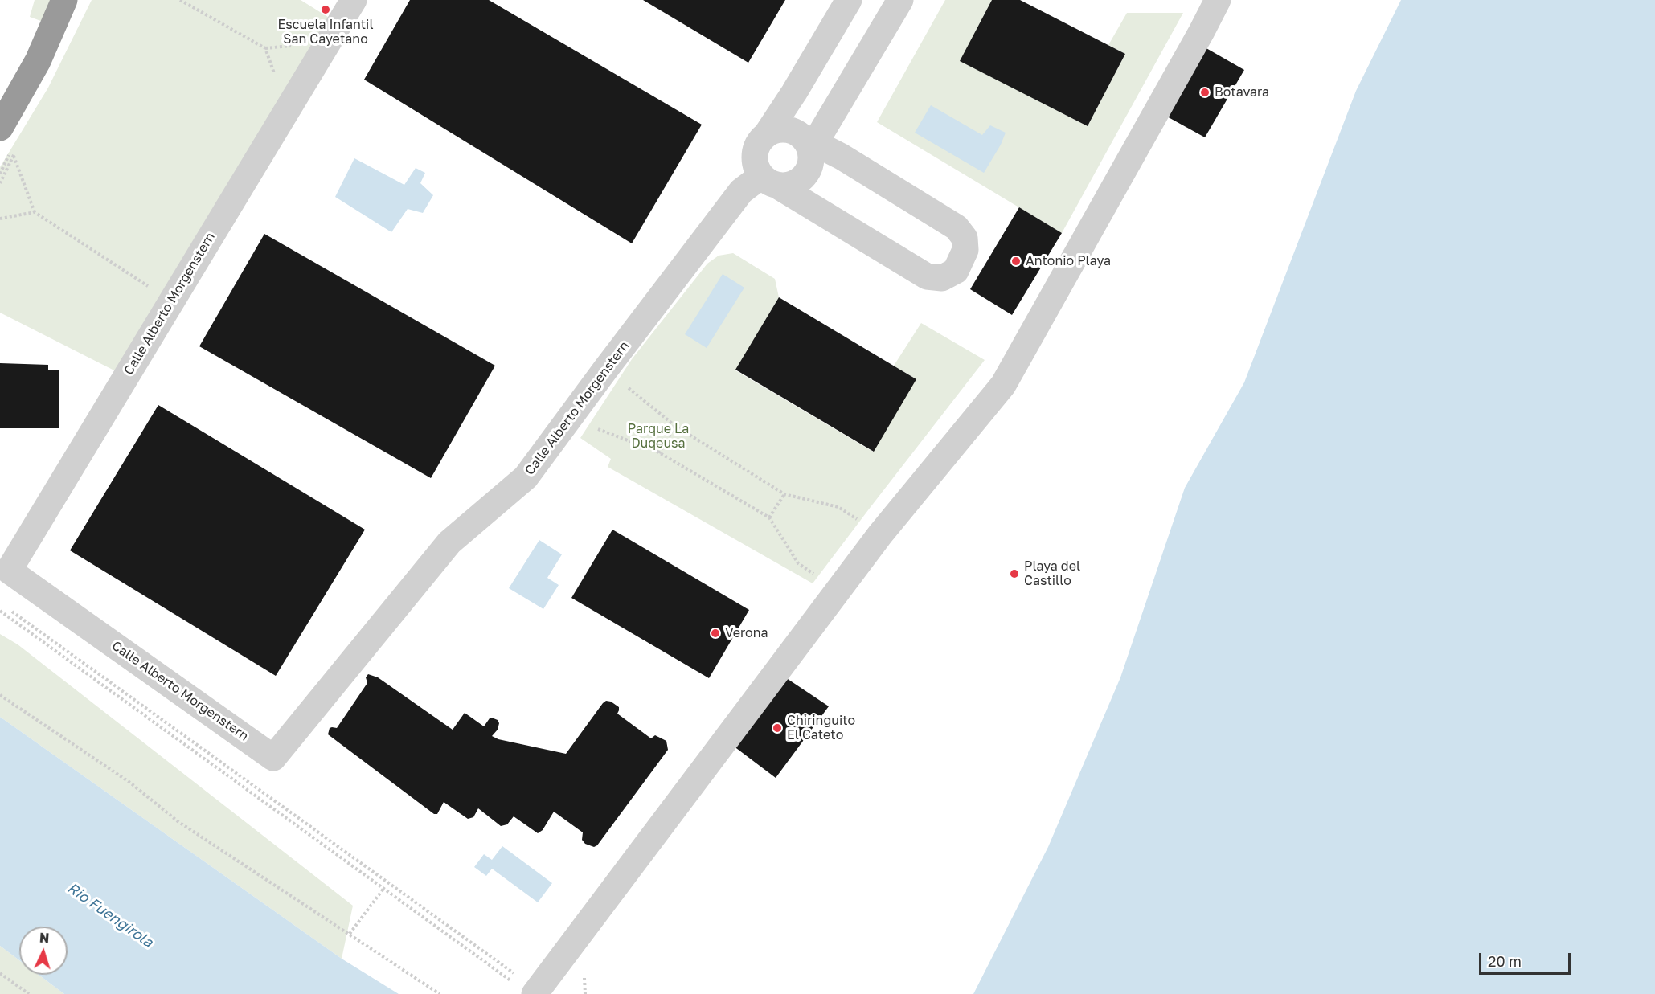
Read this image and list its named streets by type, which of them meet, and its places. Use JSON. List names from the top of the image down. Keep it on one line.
{"streets":{"street":["Calle Alberto Morgenstern"]},"water":["Rio Fuengirola"],"parks":["Parque La Duqeusa"],"places":["Escuela Infantil San Cayetano","Botavara","Antonio Playa","Playa del Castillo","Verona","Chiringuito El Cateto"],"scale_bar":"20 m","north":"top"}
